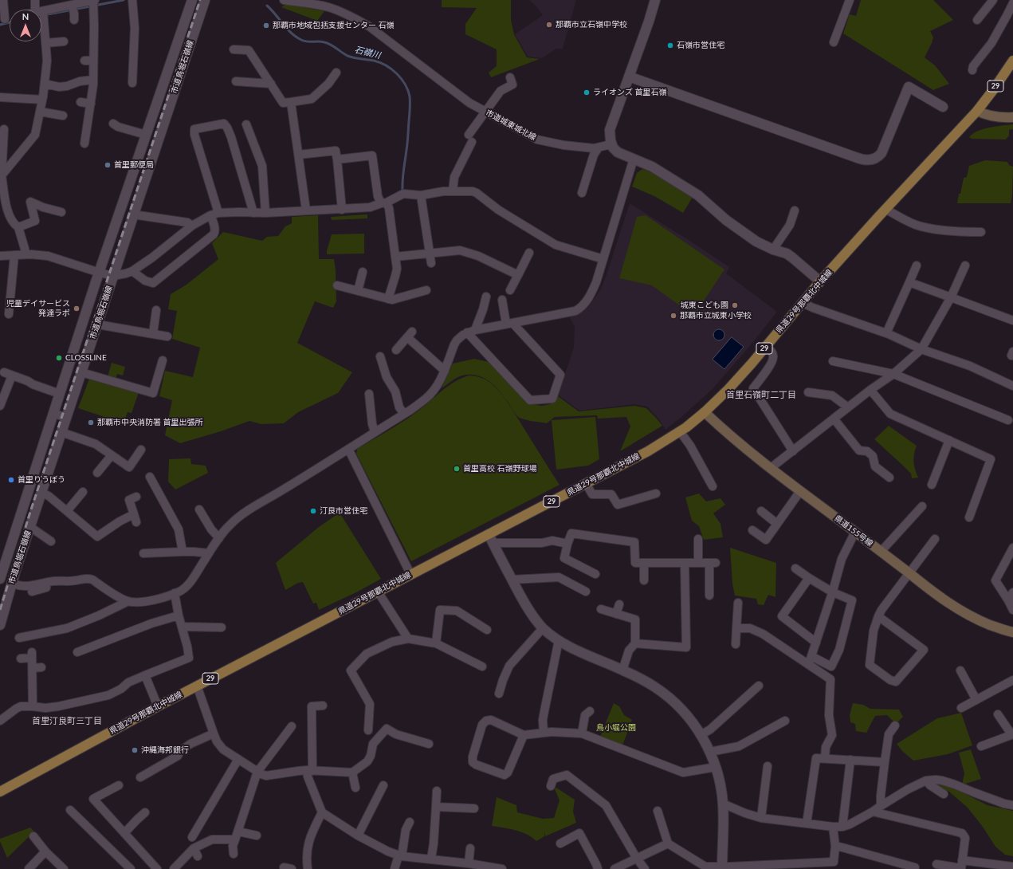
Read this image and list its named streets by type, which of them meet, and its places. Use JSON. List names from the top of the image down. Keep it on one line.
{"streets":{"main road":["29","県道29号那覇北中城線","県道155号線"],"street":["市道鳥堀石嶺線","市道城東城北線"]},"crossings":[["県道29号那覇北中城線","県道155号線"]],"districts":["首里石嶺町二丁目","首里汀良町三丁目"],"water":["石嶺川"],"parks":["鳥小堀公園"],"places":["那覇市立石嶺中学校","那覇市地域包括支援センター 石嶺","石嶺市営住宅","ライオンズ 首里石嶺","首里郵便局","城東こども園","児童デイサービス 発達ラボ","那覇市立城東小学校","CLOSSLINE","那覇市中央消防署 首里出張所","首里高校 石嶺野球場","首里りうぼう","汀良市営住宅","沖縄海邦銀行"],"north":"top"}
